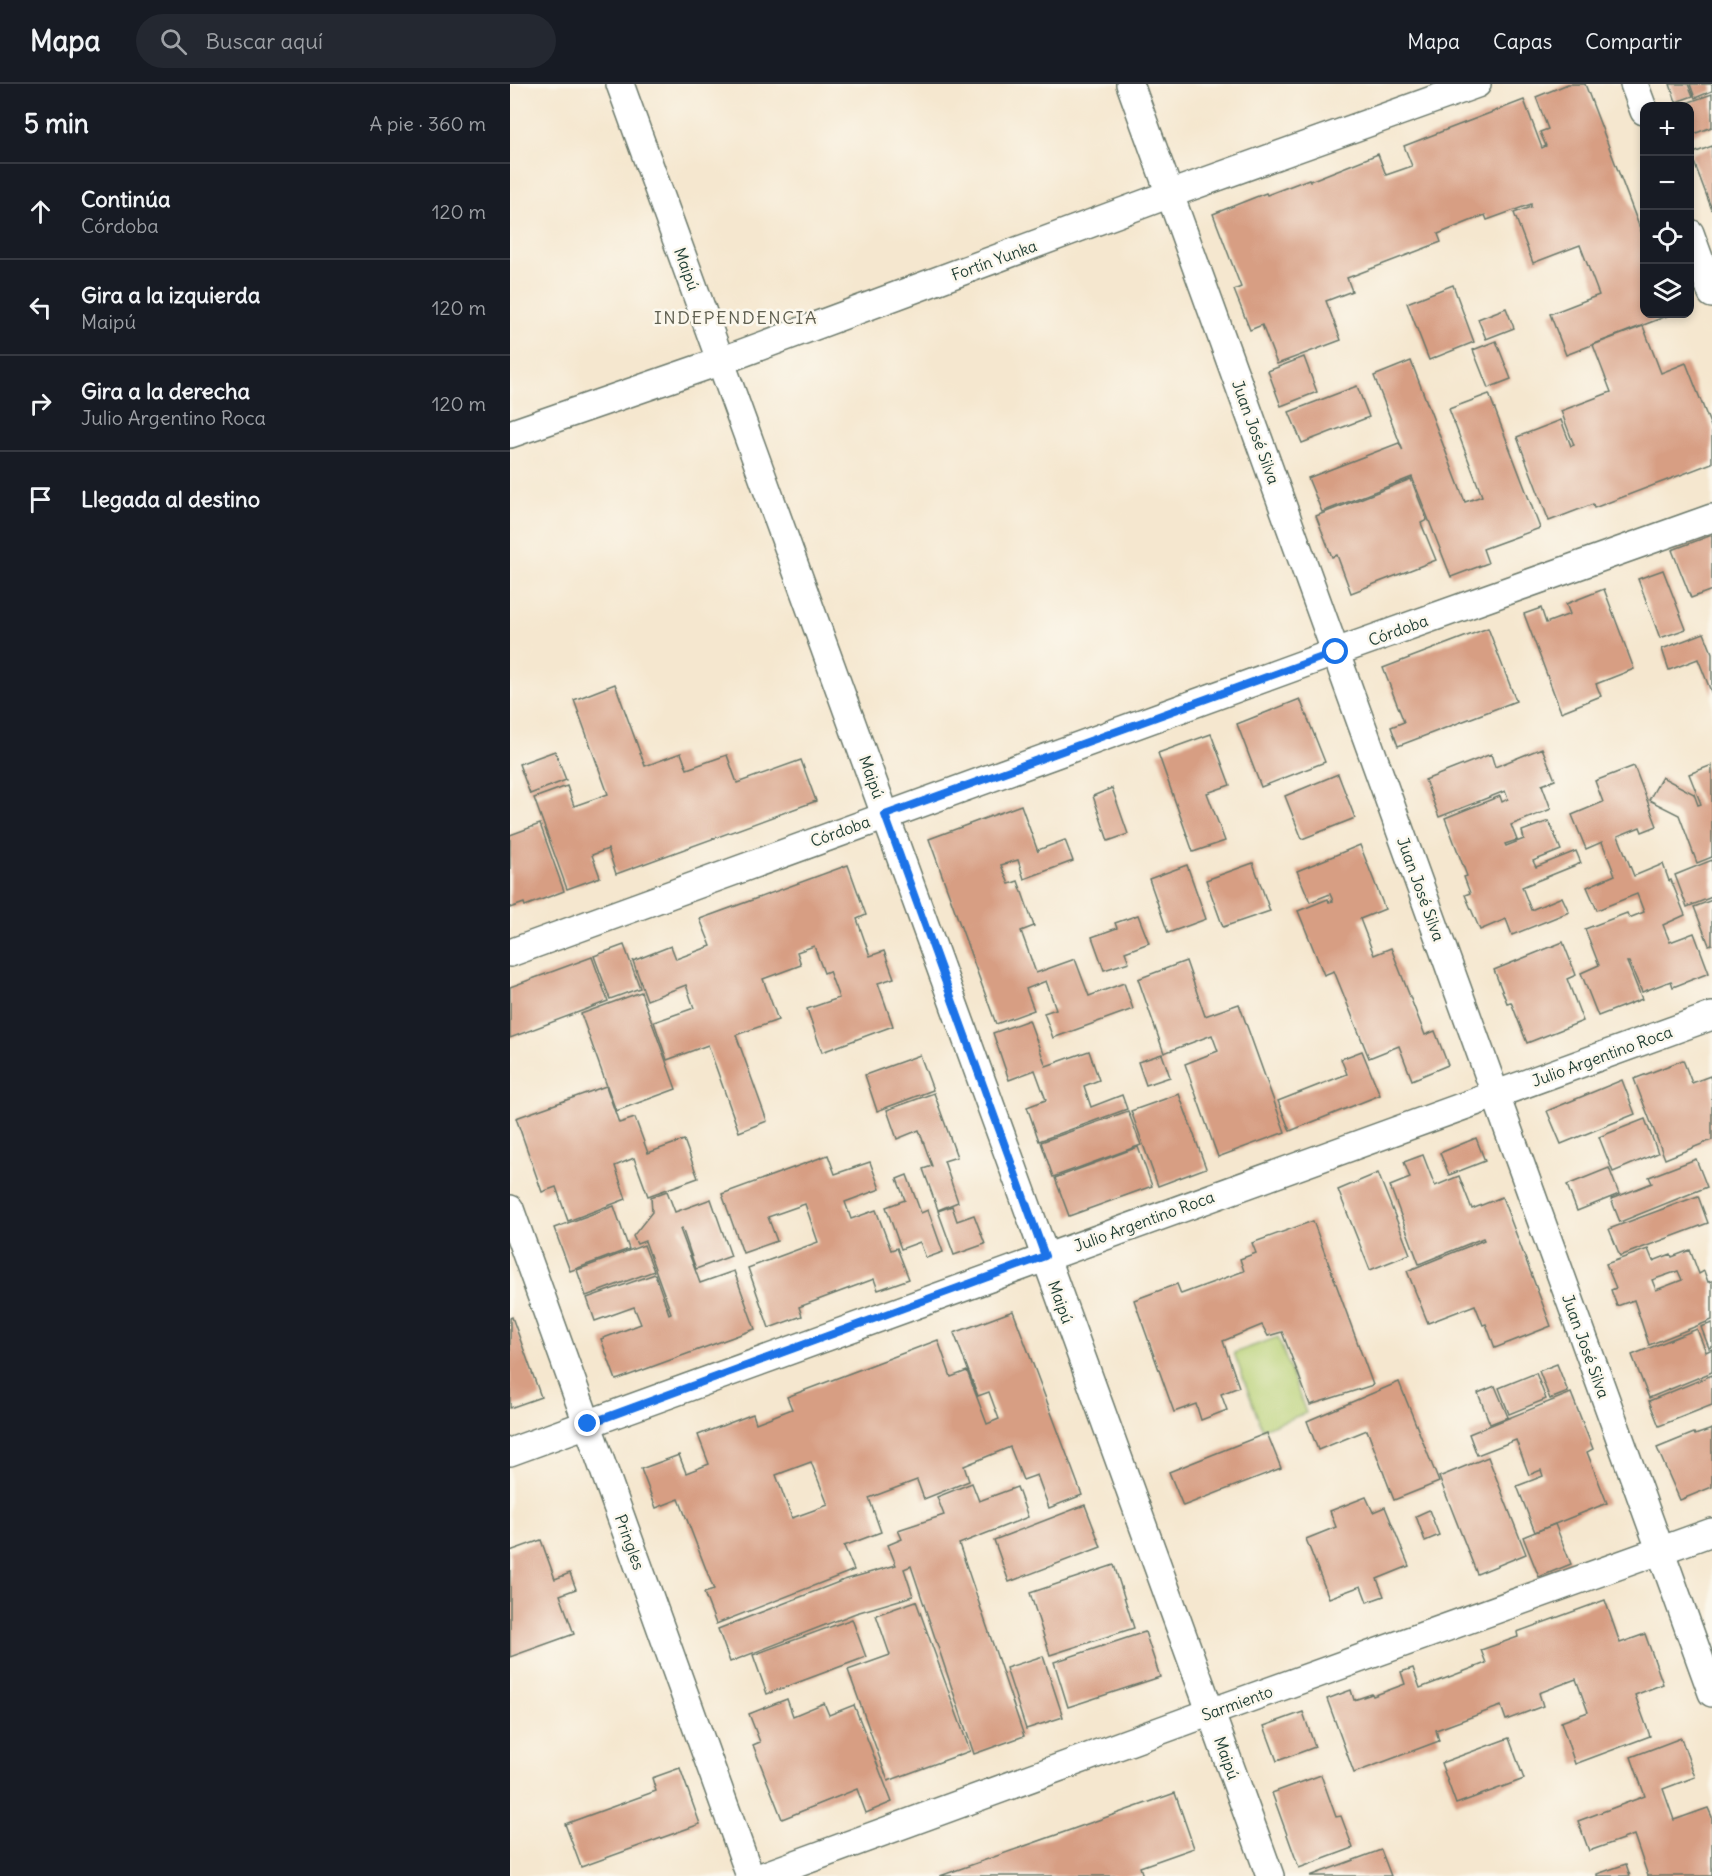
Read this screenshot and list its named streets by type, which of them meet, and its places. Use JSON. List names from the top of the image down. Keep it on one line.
{"streets":{"street":["Fortín Yunka","Maipú","Juan José Silva","Córdoba","Julio Argentino Roca","Pringles","Sarmiento"]},"crossings":[["Fortín Yunka","Maipú"],["Fortín Yunka","Juan José Silva"],["Maipú","Córdoba"],["Maipú","Julio Argentino Roca"],["Maipú","Sarmiento"],["Juan José Silva","Córdoba"],["Juan José Silva","Julio Argentino Roca"],["Juan José Silva","Sarmiento"],["Julio Argentino Roca","Pringles"]],"districts":["INDEPENDENCIA"],"page":{"header":"Mapa","search":"Buscar aquí","nav":["Mapa","Capas","Compartir"],"heading":["5 min","A pie · 360 m"],"map_buttons":["+","−"],"list":[["Continúa","Córdoba","120 m"],["Gira a la izquierda","Maipú","120 m"],["Gira a la derecha","Julio Argentino Roca","120 m"],"Llegada al destino"]}}
